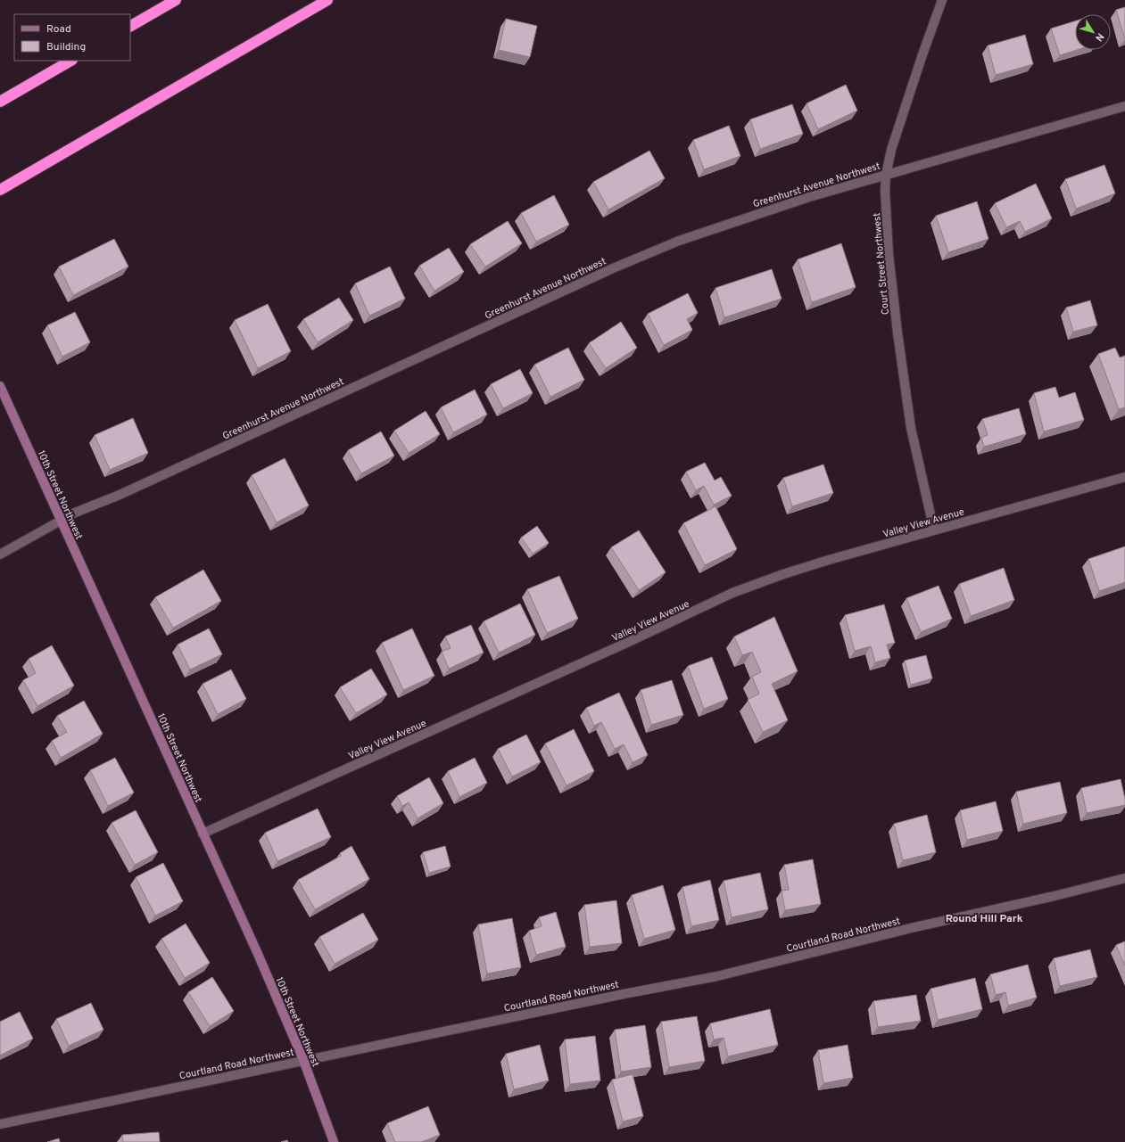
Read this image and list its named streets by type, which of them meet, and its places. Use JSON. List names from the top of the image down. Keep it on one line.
{"streets":{"main road":["10th Street Northwest"],"street":["Greenhurst Avenue Northwest","Court Street Northwest","Valley View Avenue","Courtland Road Northwest"]},"crossings":[["Greenhurst Avenue Northwest","Court Street Northwest"],["Greenhurst Avenue Northwest","10th Street Northwest"],["Court Street Northwest","Valley View Avenue"],["10th Street Northwest","Valley View Avenue"],["10th Street Northwest","Courtland Road Northwest"]],"districts":["Round Hill Park"],"legend":["Road","Building"],"north":"bottom right"}
